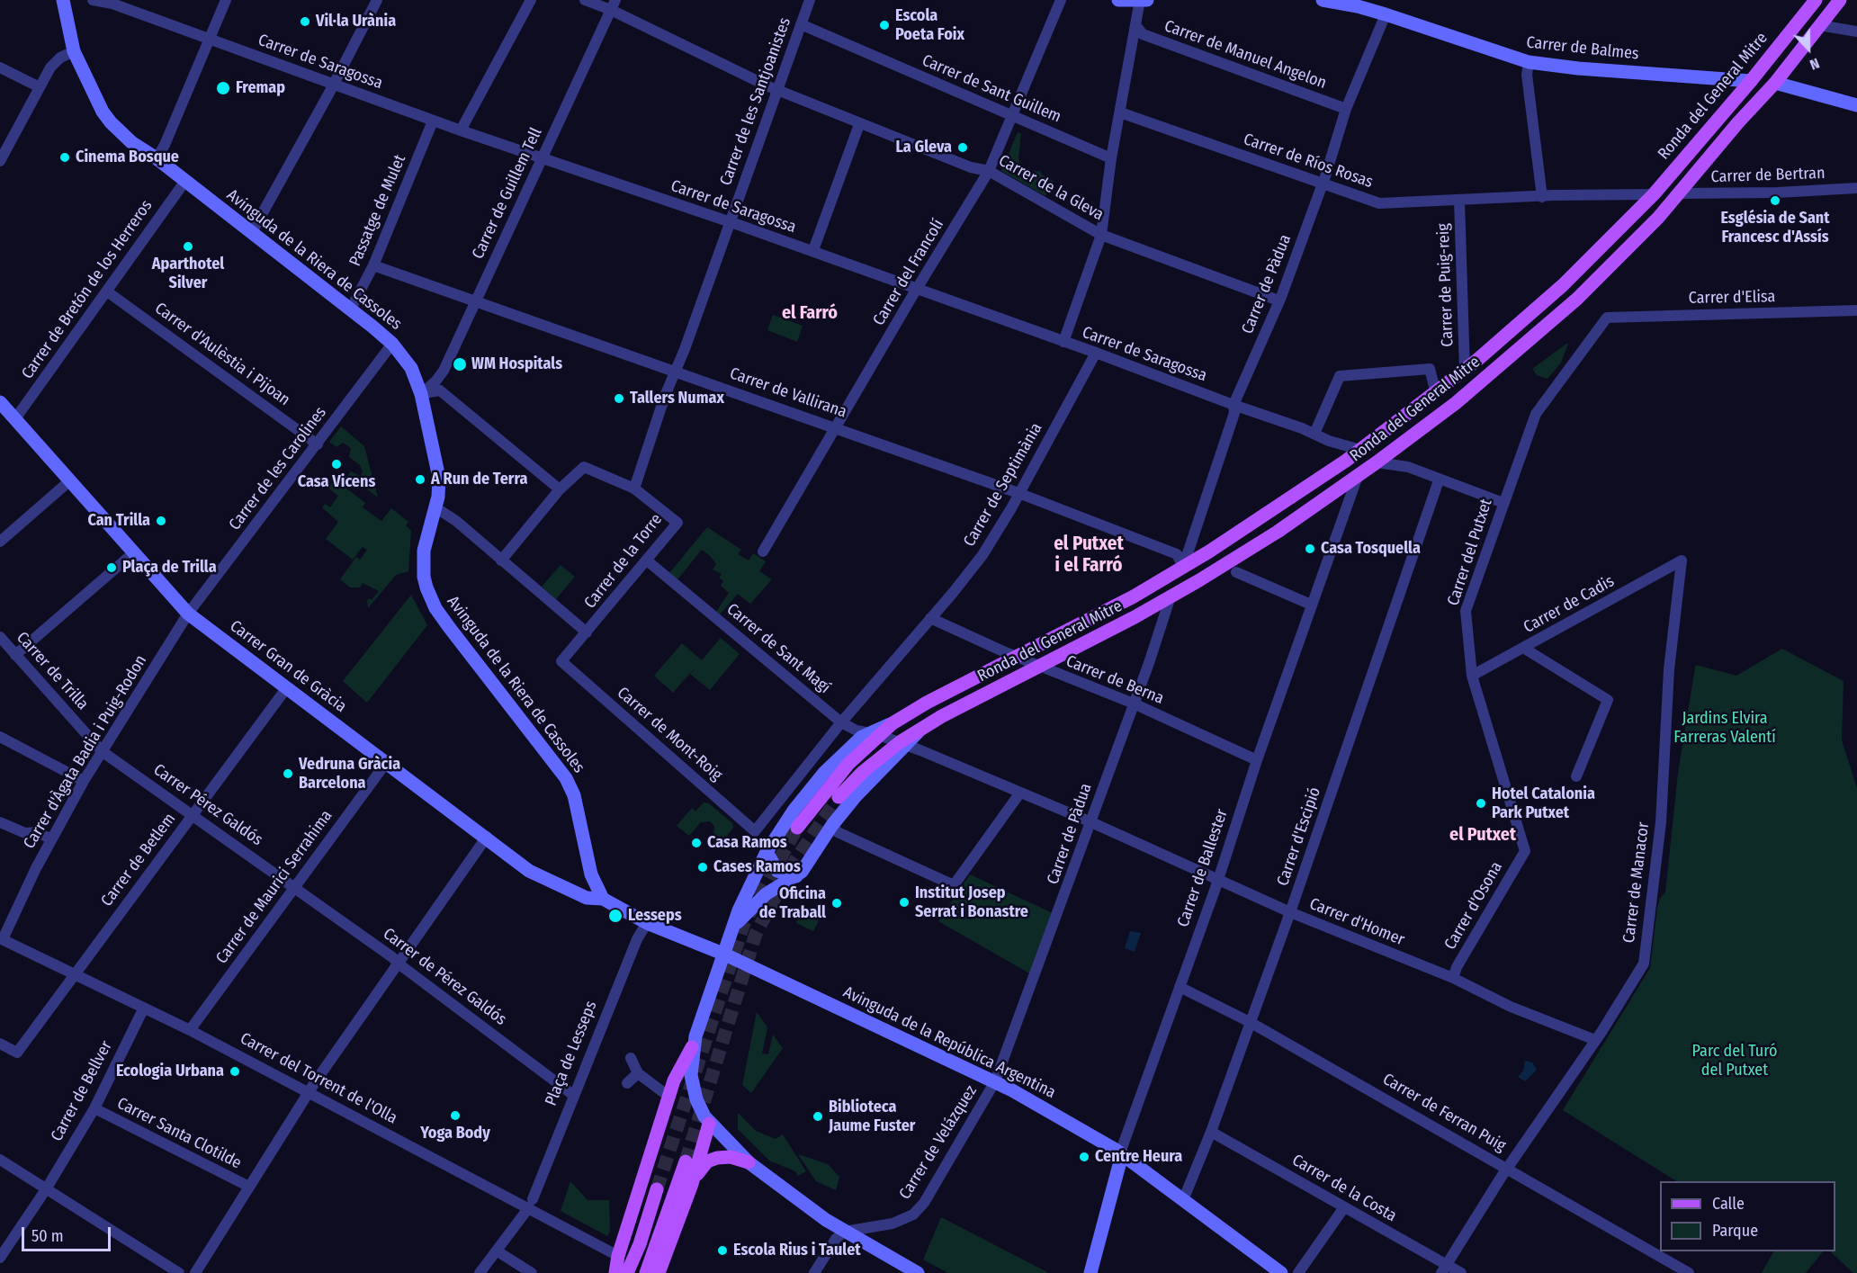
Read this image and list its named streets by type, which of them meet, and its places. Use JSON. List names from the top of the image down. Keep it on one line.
{"streets":{"main road":["Ronda del General Mitre"],"street":["Carrer de Balmes","Carrer de Manuel Angelon","Carrer de Saragossa","Carrer de Sant Guillem","Carrer de les Santjoanistes","Carrer de Ríos Rosas","Carrer de Bertran","Carrer de la Gleva","Carrer de Guillem Tell","Passatge de Mulet","Avinguda de la Riera de Cassoles","Carrer del Francolí","Carrer de Pàdua","Carrer de Puig-reig","Carrer de Bretón de los Herreros","Carrer d'Elisa","Carrer d'Aulèstia i Pijoan","Carrer de Vallirana","Carrer de les Carolines","Carrer de Septimània","Carrer del Putxet","Carrer de la Torre","Carrer de Cadis","Carrer de Sant Magí","Carrer Gran de Gràcia","Carrer de Trilla","Carrer de Berna","Carrer de Mont-Roig","Carrer d'Àgata Badia i Puig-Rodon","Carrer Pérez Galdós","Carrer d'Escipió","Carrer de Betlem","Carrer de Ballester","Carrer de Manacor","Carrer de Maurici Serrahima","Carrer d'Osona","Carrer d'Homer","Carrer de Pérez Galdós","Avinguda de la República Argentina","Plaça de Lesseps","Carrer del Torrent de l'Olla","Carrer de Bellver","Carrer de Ferran Puig","Carrer Santa Clotilde","Carrer de Velázquez","Carrer de la Costa"]},"crossings":[["Carrer de Balmes","Ronda del General Mitre"],["Carrer de Balmes","Carrer de Pàdua"],["Carrer de Manuel Angelon","Carrer de Pàdua"],["Carrer de Saragossa","Ronda del General Mitre"],["Carrer de Saragossa","Carrer de les Santjoanistes"],["Carrer de Saragossa","Carrer de Guillem Tell"],["Carrer de Saragossa","Carrer del Francolí"],["Carrer de Saragossa","Carrer de Pàdua"],["Carrer de Saragossa","Carrer de Septimània"],["Carrer de Sant Guillem","Carrer de les Santjoanistes"],["Carrer de Sant Guillem","Carrer del Francolí"],["Ronda del General Mitre","Carrer de Ríos Rosas"],["Ronda del General Mitre","Carrer de Bertran"],["Ronda del General Mitre","Carrer de Pàdua"],["Ronda del General Mitre","Carrer de Puig-reig"],["Ronda del General Mitre","Carrer de Vallirana"],["Ronda del General Mitre","Carrer de Sant Magí"],["Ronda del General Mitre","Carrer de Berna"],["Ronda del General Mitre","Carrer de Ballester"],["Ronda del General Mitre","Carrer d'Homer"],["Ronda del General Mitre","Avinguda de la República Argentina"],["Carrer de les Santjoanistes","Carrer de la Gleva"],["Carrer de les Santjoanistes","Carrer de Vallirana"],["Carrer de les Santjoanistes","Carrer de la Torre"],["Carrer de Ríos Rosas","Carrer de Pàdua"],["Carrer de Ríos Rosas","Carrer de Puig-reig"],["Carrer de la Gleva","Carrer de Guillem Tell"],["Carrer de la Gleva","Carrer del Francolí"],["Carrer de la Gleva","Carrer de Pàdua"],["Carrer de Guillem Tell","Avinguda de la Riera de Cassoles"],["Carrer de Guillem Tell","Carrer de Vallirana"],["Passatge de Mulet","Avinguda de la Riera de Cassoles"],["Passatge de Mulet","Carrer de Vallirana"],["Avinguda de la Riera de Cassoles","Carrer de Bretón de los Herreros"],["Avinguda de la Riera de Cassoles","Carrer de les Carolines"],["Avinguda de la Riera de Cassoles","Carrer Gran de Gràcia"],["Carrer del Francolí","Carrer de Vallirana"],["Carrer de Pàdua","Carrer de Vallirana"],["Carrer de Pàdua","Carrer de Berna"],["Carrer de Pàdua","Carrer d'Homer"],["Carrer de Pàdua","Avinguda de la República Argentina"],["Carrer de Pàdua","Carrer de Velázquez"],["Carrer de Bretón de los Herreros","Carrer d'Aulèstia i Pijoan"],["Carrer de Bretón de los Herreros","Carrer Gran de Gràcia"],["Carrer d'Elisa","Carrer del Putxet"],["Carrer d'Aulèstia i Pijoan","Carrer de les Carolines"],["Carrer de Vallirana","Carrer de Septimània"],["Carrer de les Carolines","Carrer Gran de Gràcia"],["Carrer de les Carolines","Carrer d'Àgata Badia i Puig-Rodon"],["Carrer de Septimània","Carrer de Sant Magí"],["Carrer de Septimània","Carrer de Berna"],["Carrer de Septimània","Carrer de Mont-Roig"],["Carrer del Putxet","Carrer de Cadis"],["Carrer del Putxet","Carrer d'Osona"],["Carrer de la Torre","Carrer de Sant Magí"],["Carrer de la Torre","Carrer de Mont-Roig"],["Carrer de Cadis","Carrer de Manacor"],["Carrer de Sant Magí","Carrer de Mont-Roig"],["Carrer de Sant Magí","Carrer d'Homer"],["Carrer Gran de Gràcia","Carrer d'Àgata Badia i Puig-Rodon"],["Carrer Gran de Gràcia","Carrer de Betlem"],["Carrer Gran de Gràcia","Carrer de Maurici Serrahima"],["Carrer de Trilla","Carrer d'Àgata Badia i Puig-Rodon"],["Carrer de Trilla","Carrer Pérez Galdós"],["Carrer de Berna","Carrer de Ballester"],["Carrer d'Àgata Badia i Puig-Rodon","Carrer Pérez Galdós"],["Carrer d'Àgata Badia i Puig-Rodon","Carrer del Torrent de l'Olla"],["Carrer Pérez Galdós","Carrer de Betlem"],["Carrer Pérez Galdós","Carrer de Maurici Serrahima"],["Carrer Pérez Galdós","Carrer de Pérez Galdós"],["Carrer d'Escipió","Carrer d'Homer"],["Carrer d'Escipió","Avinguda de la República Argentina"],["Carrer d'Escipió","Carrer de Ferran Puig"],["Carrer d'Escipió","Carrer de la Costa"],["Carrer de Betlem","Carrer del Torrent de l'Olla"],["Carrer de Ballester","Carrer d'Homer"],["Carrer de Ballester","Avinguda de la República Argentina"],["Carrer de Ballester","Carrer de Ferran Puig"],["Carrer de Manacor","Carrer d'Homer"],["Carrer de Manacor","Carrer de Ferran Puig"],["Carrer de Manacor","Carrer de la Costa"],["Carrer de Maurici Serrahima","Carrer de Pérez Galdós"],["Carrer de Maurici Serrahima","Carrer del Torrent de l'Olla"],["Carrer d'Osona","Carrer d'Homer"],["Carrer de Pérez Galdós","Plaça de Lesseps"],["Avinguda de la República Argentina","Carrer de Velázquez"],["Plaça de Lesseps","Carrer del Torrent de l'Olla"],["Carrer del Torrent de l'Olla","Carrer de Bellver"],["Carrer de Bellver","Carrer Santa Clotilde"]],"districts":["el Farró","el Putxet i el Farró","el Putxet"],"parks":["Jardins Elvira Farreras Valentí","Parc del Turó del Putxet"],"places":["Vil·la Urània","Escola Poeta Foix","Fremap","La Gleva","Cinema Bosque","Església de Sant Francesc d'Assís","Aparthotel Silver","WM Hospitals","Tallers Numax","Casa Vicens","A Run de Terra","Can Trilla","Casa Tosquella","Plaça de Trilla","Vedruna Gràcia Barcelona","Hotel Catalonia Park Putxet","Casa Ramos","Cases Ramos","Institut Josep Serrat i Bonastre","Oficina de Traball","Lesseps","Ecologia Urbana","Yoga Body","Biblioteca Jaume Fuster","Centre Heura","Escola Rius i Taulet"],"legend":["Calle","Parque"],"scale_bar":"50 m","north":"bottom"}
